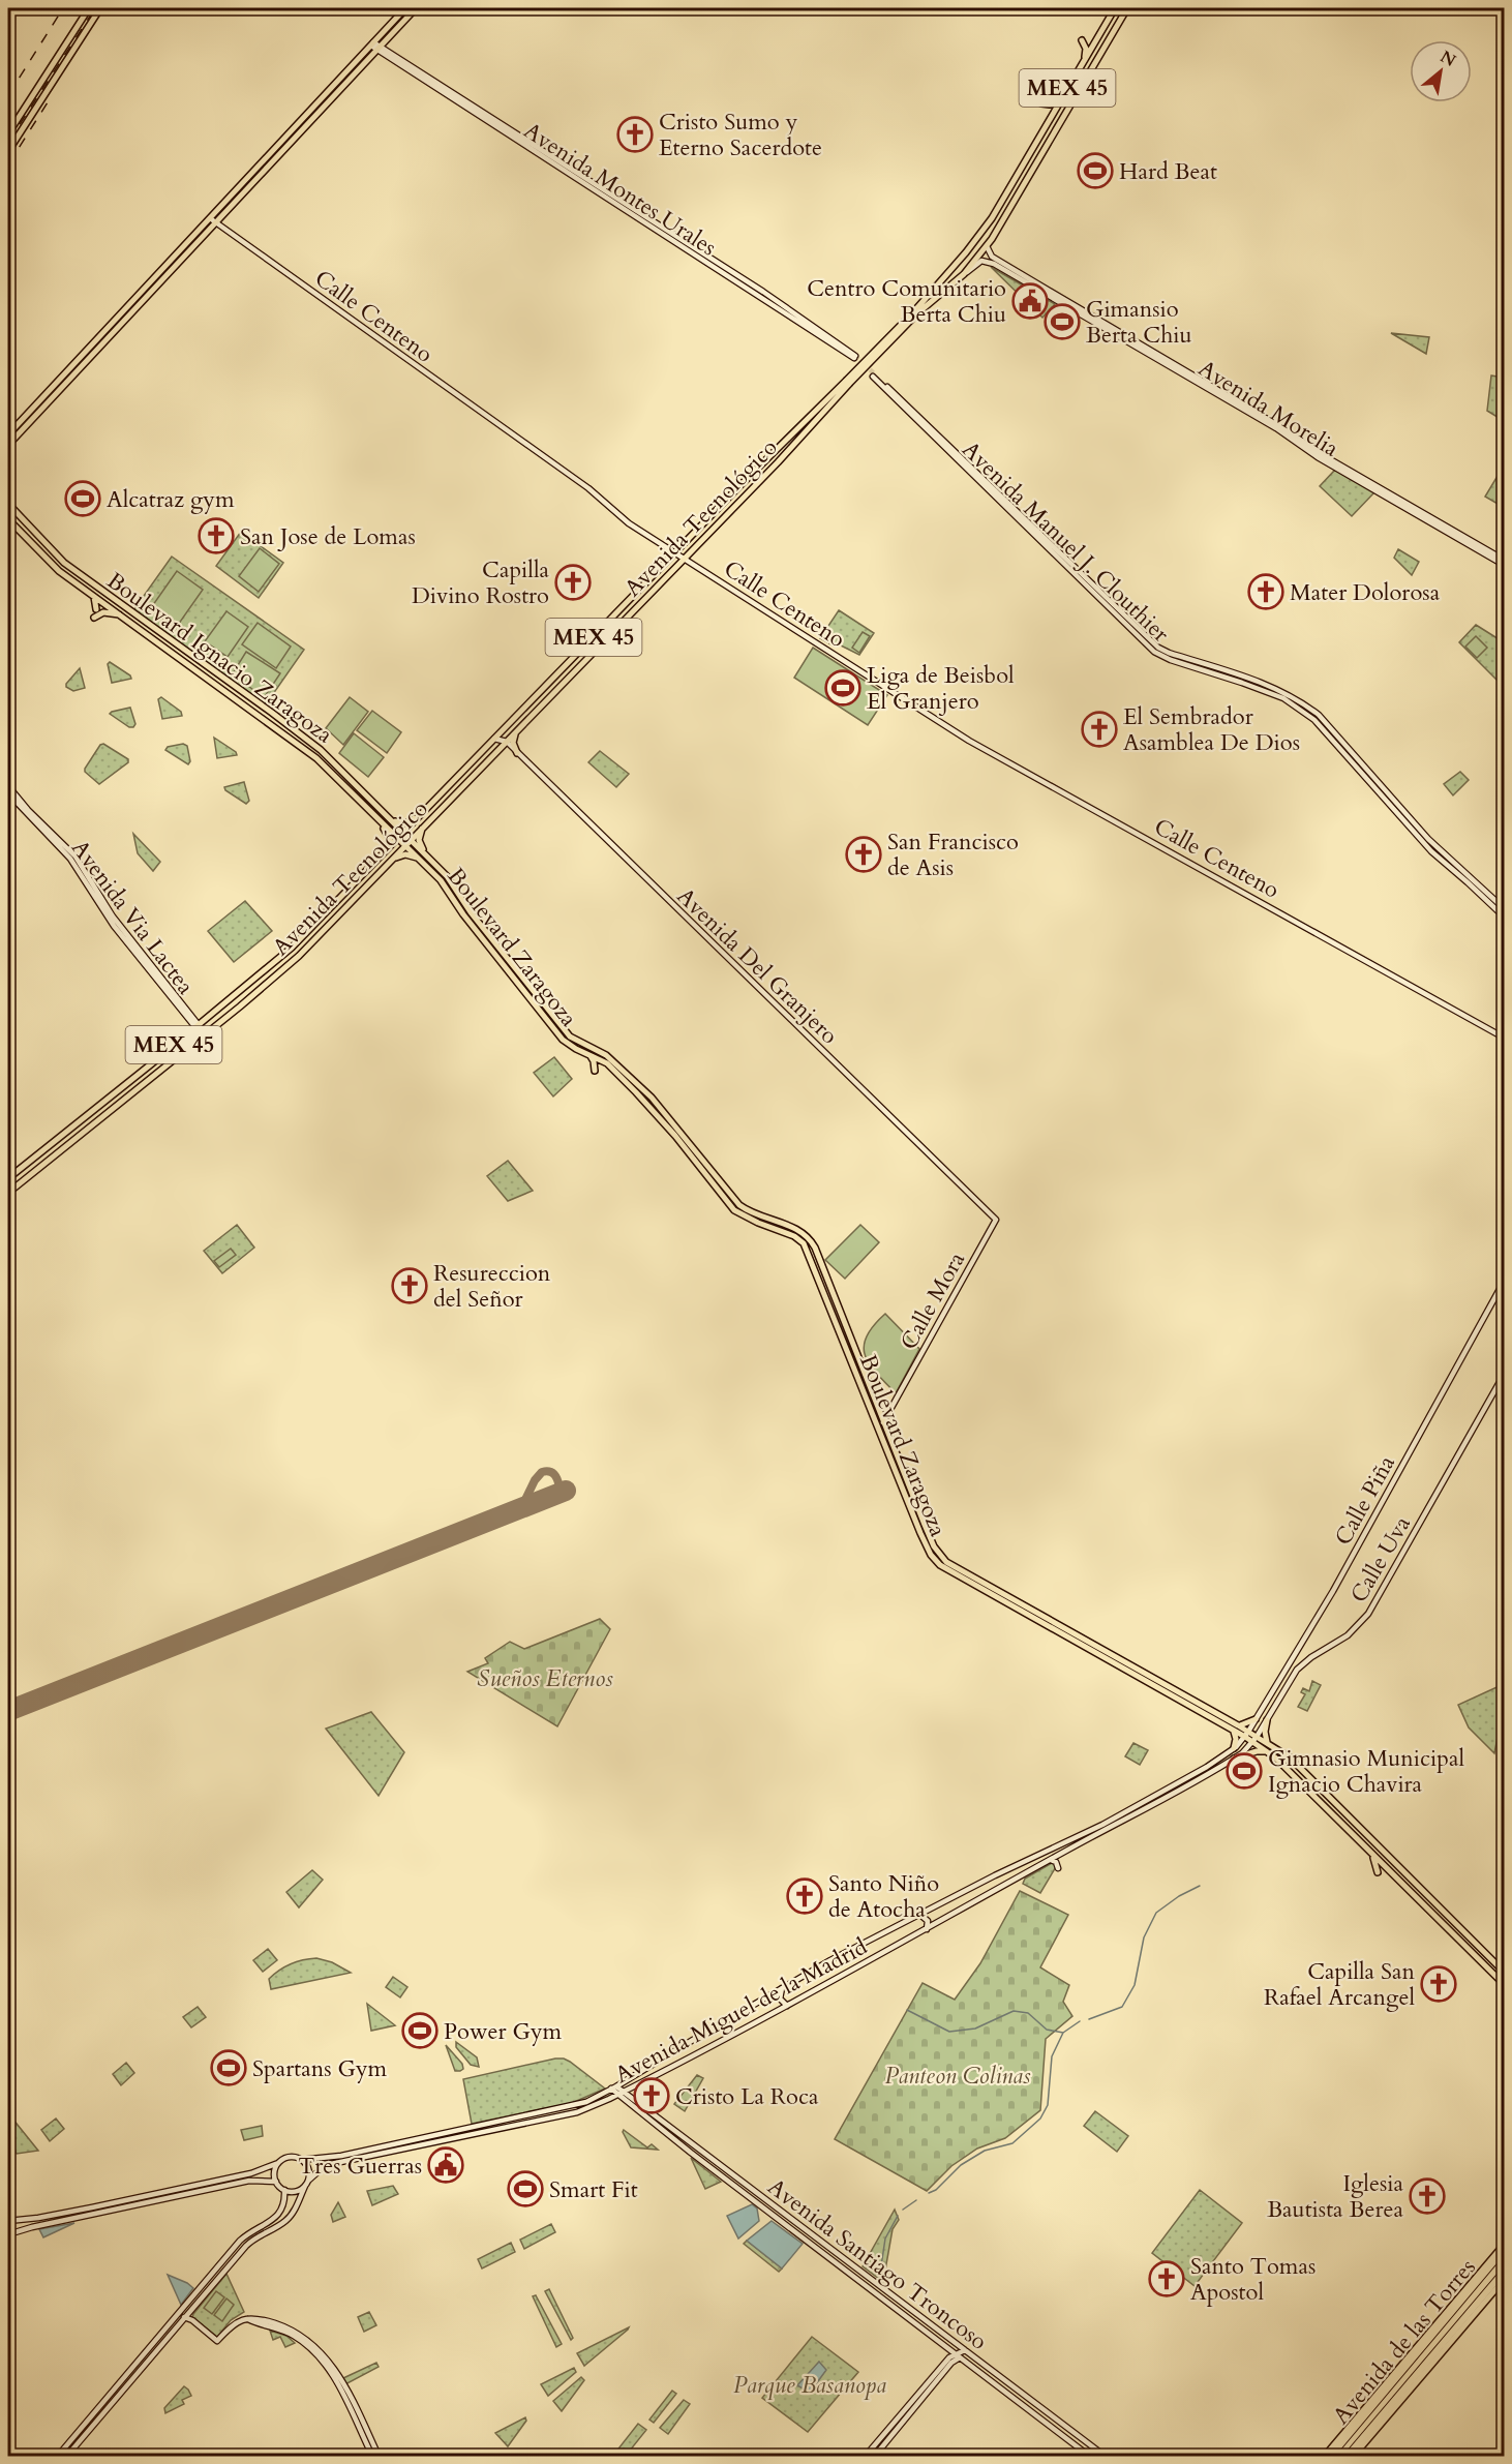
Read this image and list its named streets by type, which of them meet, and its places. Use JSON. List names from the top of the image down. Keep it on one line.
{"streets":{"highway":["Avenida de las Torres"],"main road":["MEX 45","Avenida Montes Urales","Calle Centeno","Avenida Morelia","Avenida Tecnológico","Avenida Manuel J. Clouthier","Boulevard Ignacio Zaragoza","Avenida Via Lactea","Boulevard Zaragoza","Avenida Del Granjero","Calle Mora","Calle Piña","Calle Uva","Avenida Miguel de la Madrid","Avenida Santiago Troncoso"]},"crossings":[["Calle Centeno","Avenida Tecnológico"],["Avenida Morelia","Avenida Tecnológico"],["Avenida Tecnológico","Boulevard Ignacio Zaragoza"],["Avenida Tecnológico","Avenida Via Lactea"],["Avenida Tecnológico","Boulevard Zaragoza"],["Avenida Tecnológico","Avenida Del Granjero"],["Boulevard Ignacio Zaragoza","Boulevard Zaragoza"],["Boulevard Zaragoza","Calle Mora"],["Boulevard Zaragoza","Calle Piña"],["Boulevard Zaragoza","Calle Uva"],["Boulevard Zaragoza","Avenida Miguel de la Madrid"],["Avenida Del Granjero","Calle Mora"],["Calle Piña","Avenida Miguel de la Madrid"],["Calle Uva","Avenida Miguel de la Madrid"],["Avenida Miguel de la Madrid","Avenida Santiago Troncoso"]],"parks":["Sueños Eternos","Panteon Colinas","Parque Basanopa"],"places":{"church":["Cristo Sumo y Eterno Sacerdote","San Jose de Lomas","Capilla Divino Rostro","Mater Dolorosa","El Sembrador Asamblea De Dios","San Francisco de Asis","Resureccion del Señor","Santo Niño de Atocha","Capilla San Rafael Arcangel","Cristo La Roca","Iglesia Bautista Berea","Santo Tomas Apostol"],"sports":["Hard Beat","Gimansio Berta Chiu","Alcatraz gym","Liga de Beisbol El Granjero","Gimnasio Municipal Ignacio Chavira","Power Gym","Spartans Gym","Smart Fit"],"public building":["Centro Comunitario Berta Chiu","Tres Guerras"]},"north":"top right"}
